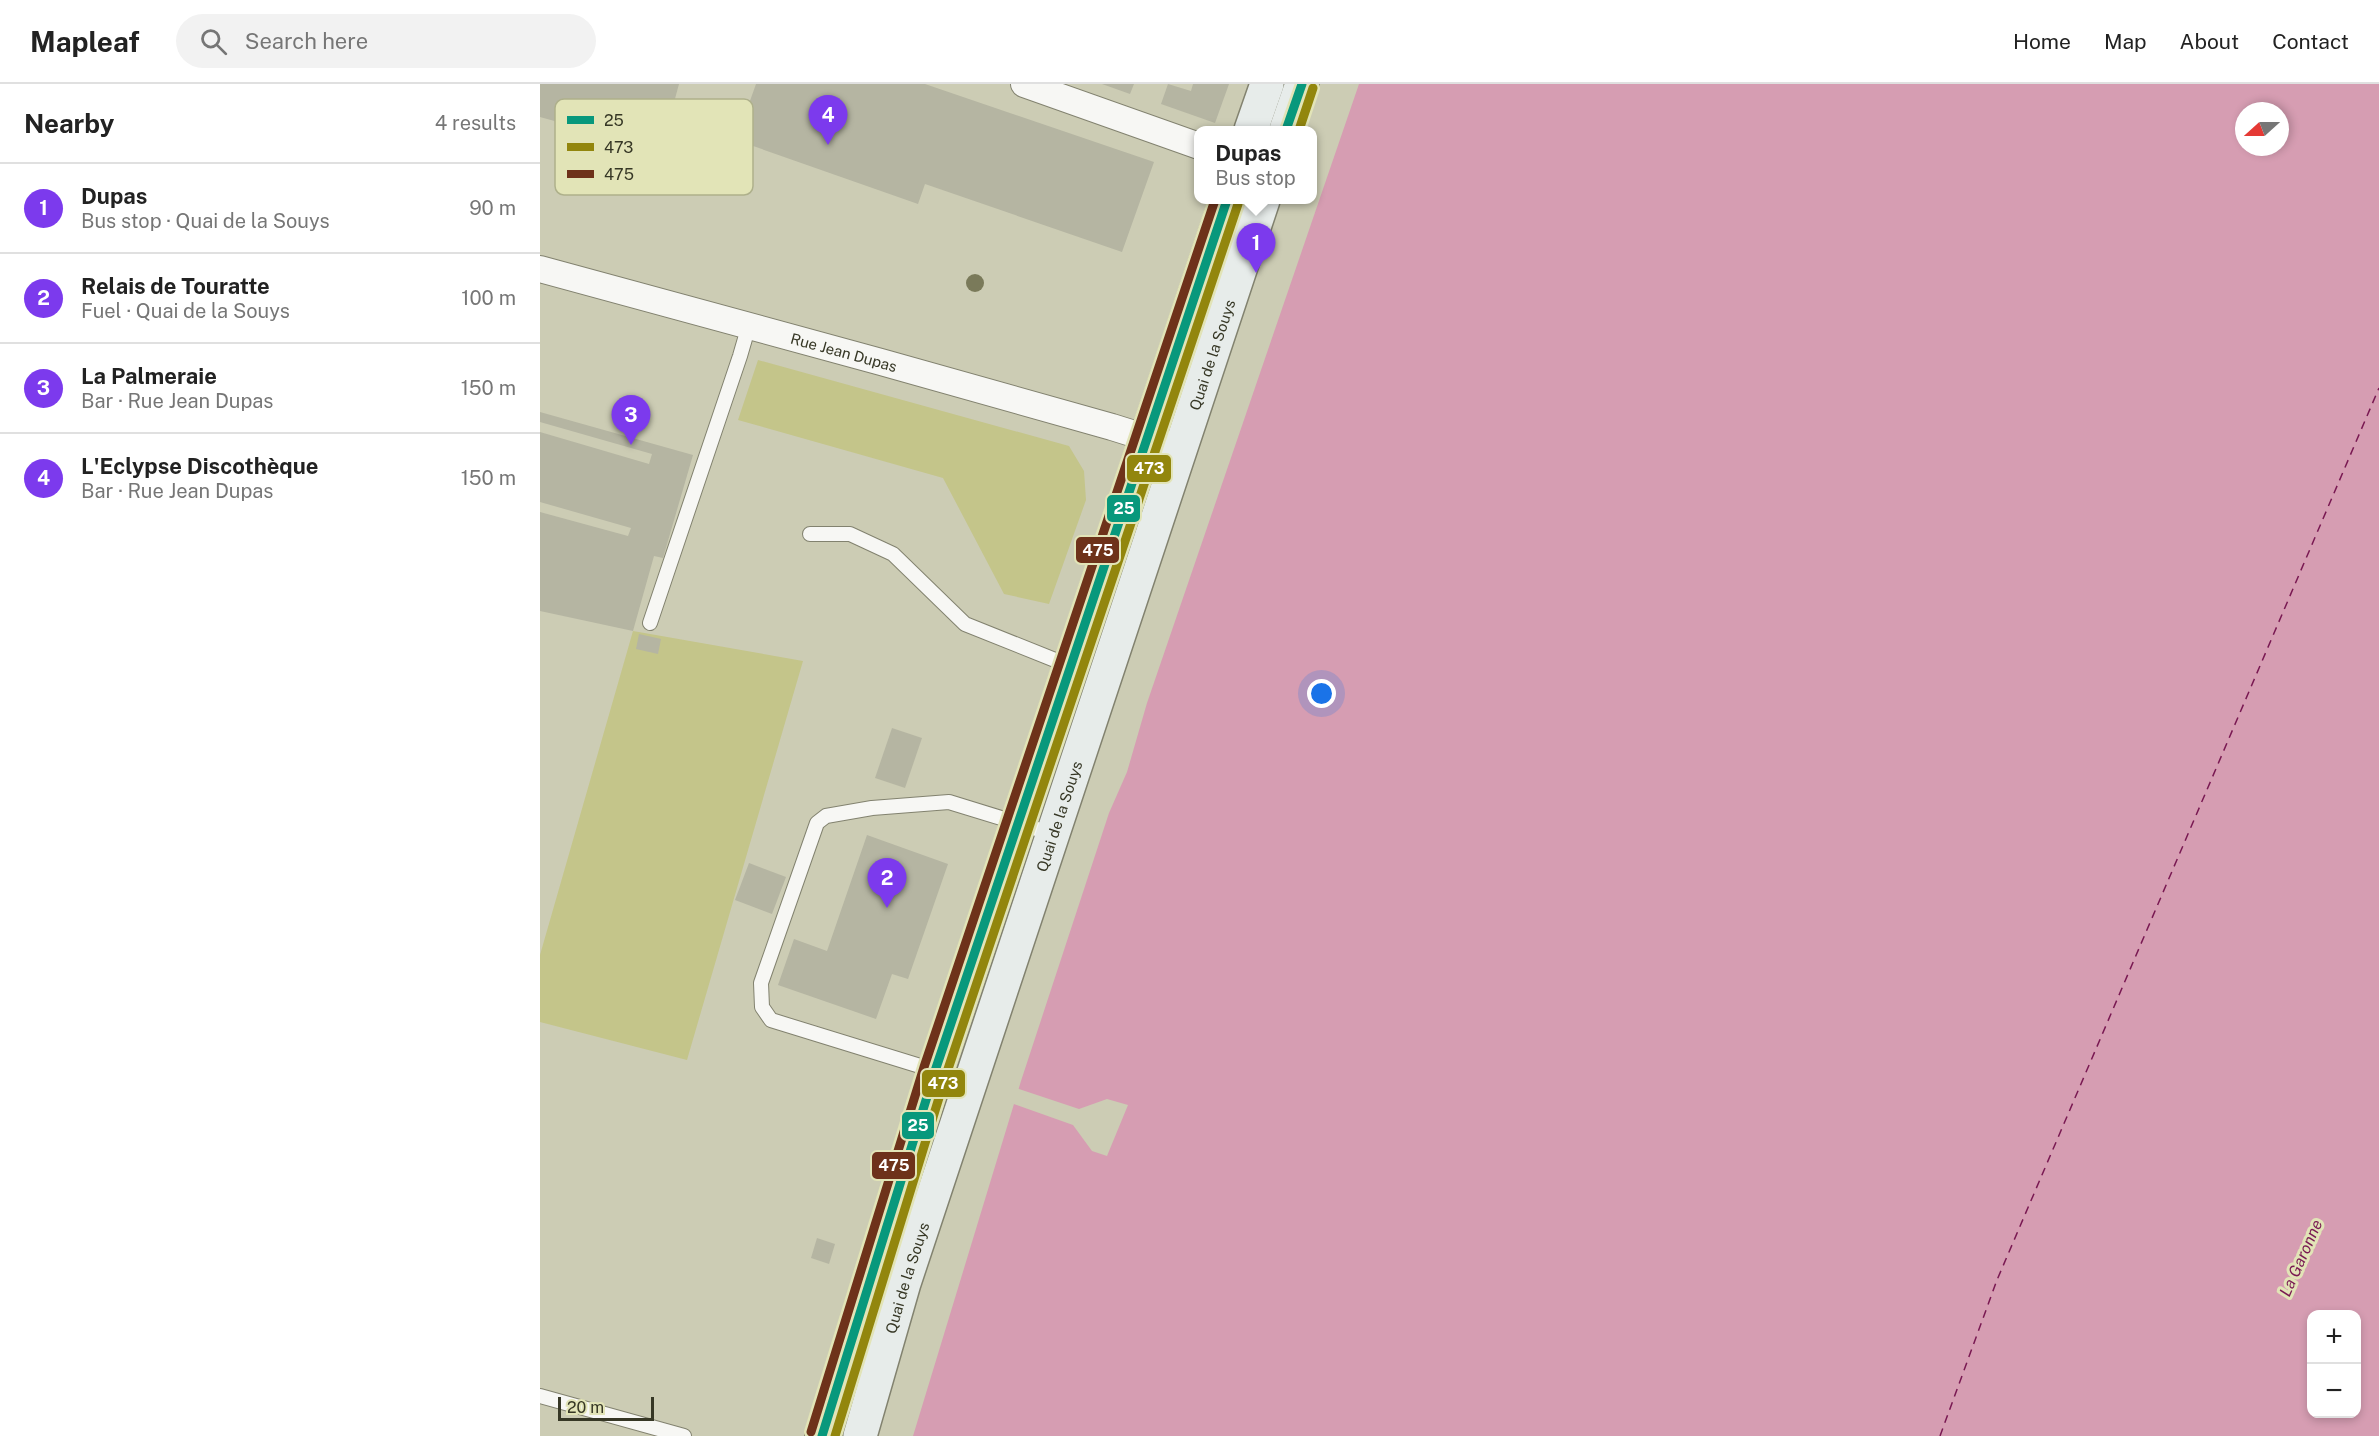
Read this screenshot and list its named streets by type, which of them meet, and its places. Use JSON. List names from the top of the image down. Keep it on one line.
{"streets":{"main road":["Quai de la Souys"],"street":["Rue Jean Dupas"]},"crossings":[["Rue Jean Dupas","Quai de la Souys"]],"water":["La Garonne"],"lines":["transit line 25","transit line 473","transit line 475"],"legend":["25","473","475"],"scale_bar":"20 m","north":"left","page":{"header":"Mapleaf","search":"Search here","nav":["Home","Map","About","Contact"],"heading":["Nearby","4 results"],"pins":["4","1","3","2"],"popup":["Dupas","Bus stop"],"list":[{"mark":"1","name":"Dupas","note":"Bus stop · Quai de la Souys","value":"90 m"},{"mark":"2","name":"Relais de Touratte","note":"Fuel · Quai de la Souys","value":"100 m"},{"mark":"3","name":"La Palmeraie","note":"Bar · Rue Jean Dupas","value":"150 m"},{"mark":"4","name":"L'Eclypse Discothèque","note":"Bar · Rue Jean Dupas","value":"150 m"}],"map_buttons":["+","−"],"scale":"20 m"}}
